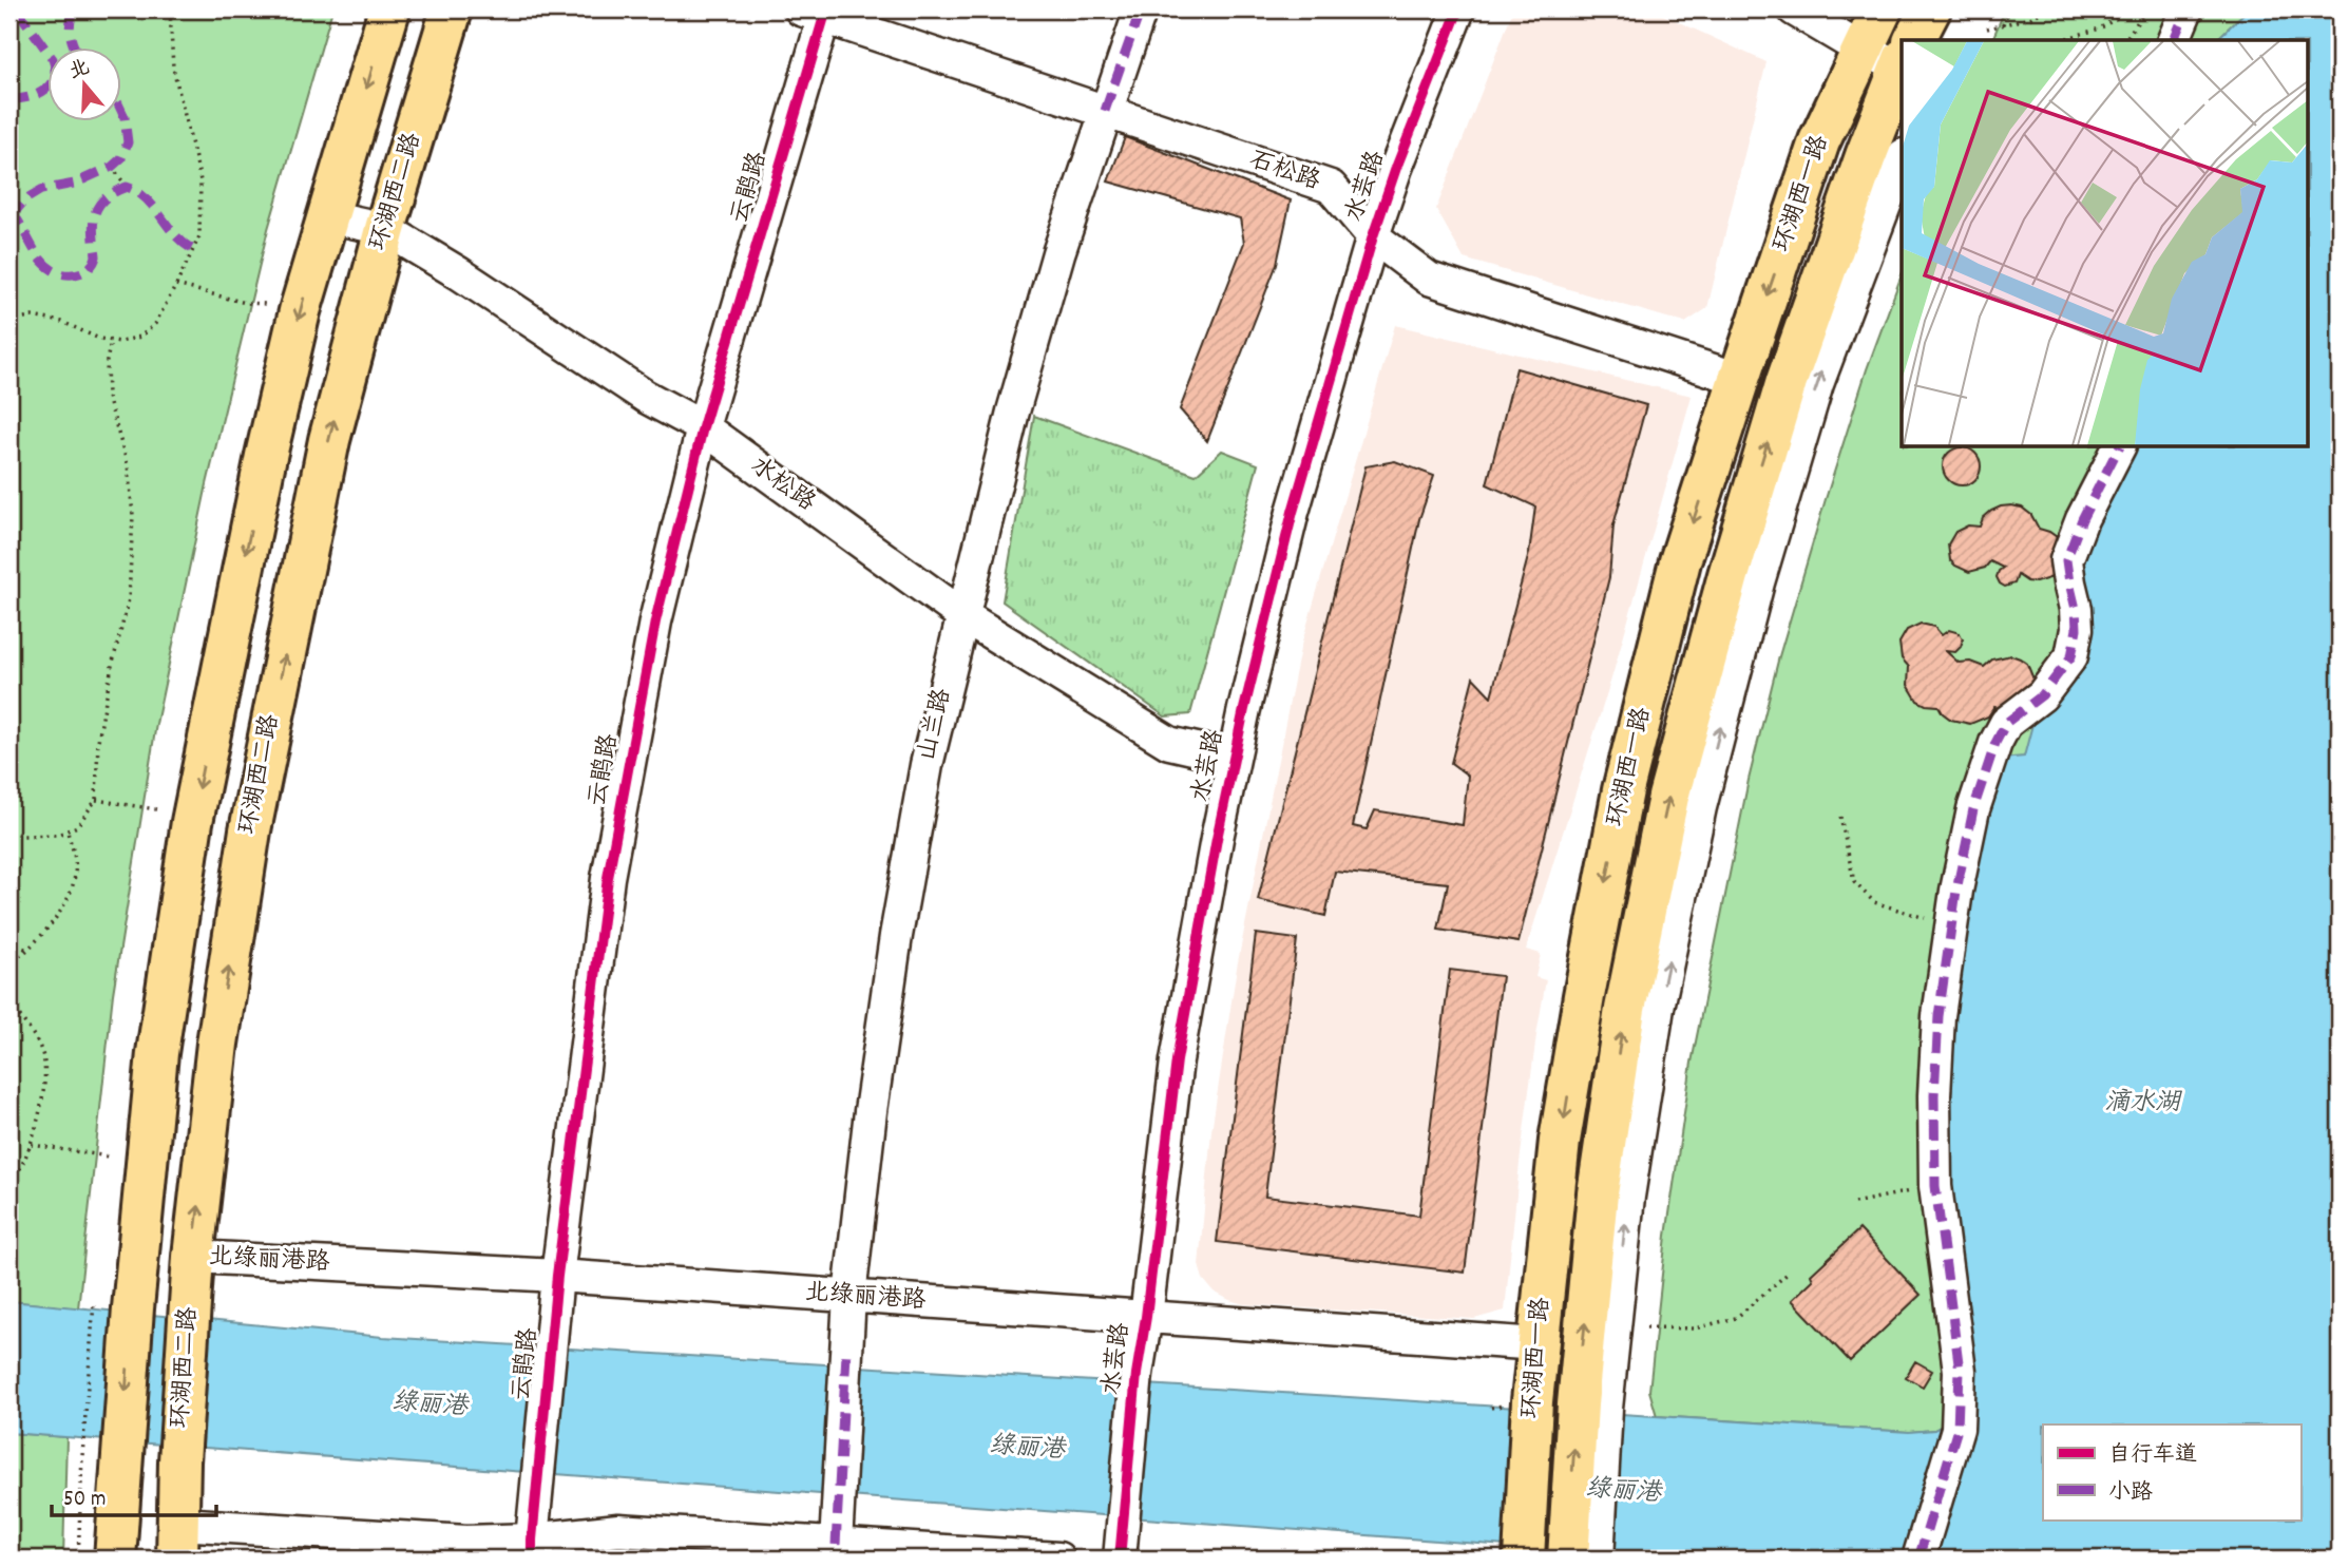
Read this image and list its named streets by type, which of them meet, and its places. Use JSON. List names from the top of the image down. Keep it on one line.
{"streets":{"main road":["环湖西二路","环湖西一路"],"street":["石松路","水芸路","云鹃路","水松路","山兰路","北绿丽港路"]},"crossings":[["石松路","水芸路"],["石松路","云鹃路"],["石松路","环湖西一路"],["石松路","山兰路"],["水芸路","水松路"],["水芸路","北绿丽港路"],["云鹃路","水松路"],["云鹃路","北绿丽港路"],["环湖西二路","水松路"],["环湖西二路","北绿丽港路"],["环湖西一路","北绿丽港路"],["水松路","山兰路"],["山兰路","北绿丽港路"]],"water":["滴水湖","绿丽港"],"legend":["自行车道","小路"],"scale_bar":"50 m","north":"top"}
